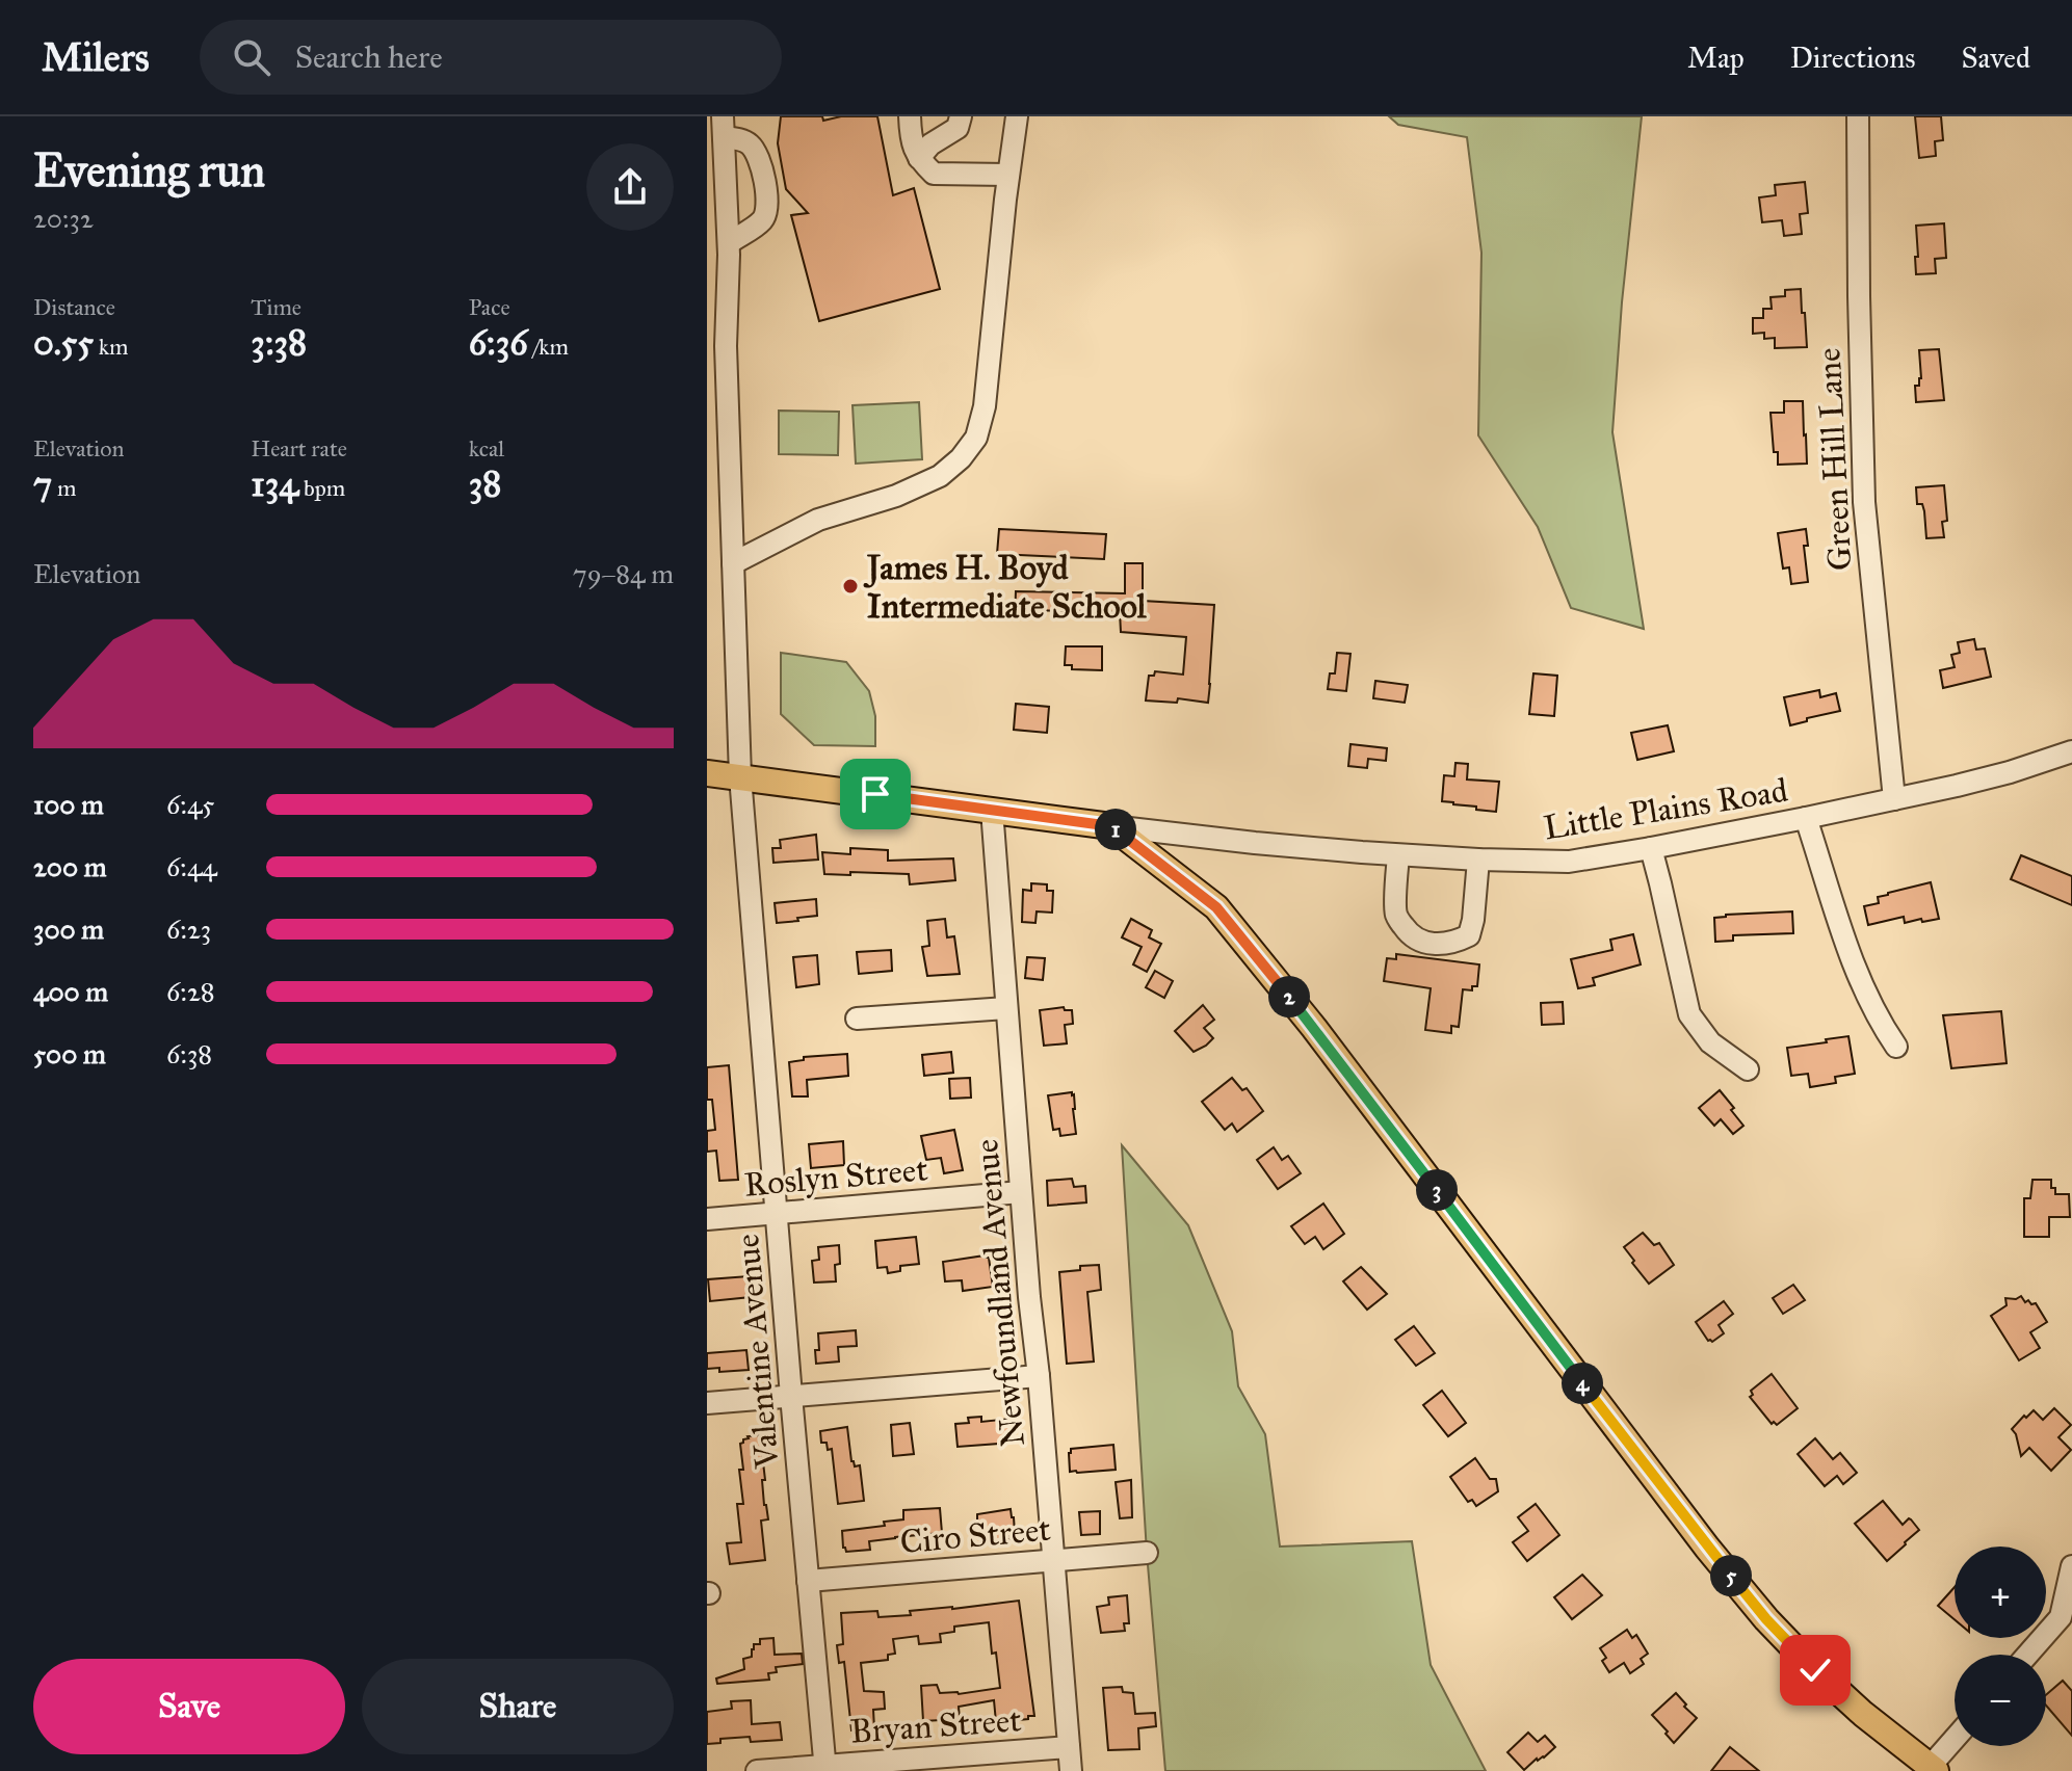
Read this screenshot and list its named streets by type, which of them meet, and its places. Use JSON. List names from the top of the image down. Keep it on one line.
{"streets":{"street":["Green Hill Lane","Little Plains Road","Roslyn Street","Newfoundland Avenue","Valentine Avenue","Ciro Street","Bryan Street"]},"crossings":[["Green Hill Lane","Little Plains Road"],["Roslyn Street","Newfoundland Avenue"],["Roslyn Street","Valentine Avenue"],["Newfoundland Avenue","Ciro Street"],["Newfoundland Avenue","Bryan Street"],["Valentine Avenue","Ciro Street"],["Valentine Avenue","Bryan Street"]],"places":["James H. Boyd Intermediate School"],"page":{"header":"Milers","search":"Search here","nav":["Map","Directions","Saved"],"heading":["Evening run","20:32"],"stats":[["Distance","0.55 km"],["Time","3:38"],["Pace","6:36 /km"],["Elevation","7 m"],["Heart rate","134 bpm"],["kcal","38"]],"chart":["Elevation","79–84 m"],"list":[{"name":"100 m","note":"6:45"},{"name":"200 m","note":"6:44"},{"name":"300 m","note":"6:23"},{"name":"400 m","note":"6:28"},{"name":"500 m","note":"6:38"}],"pins":["1","2","3","4","5"],"map_buttons":["+","−"],"buttons":["Save","Share"]}}
